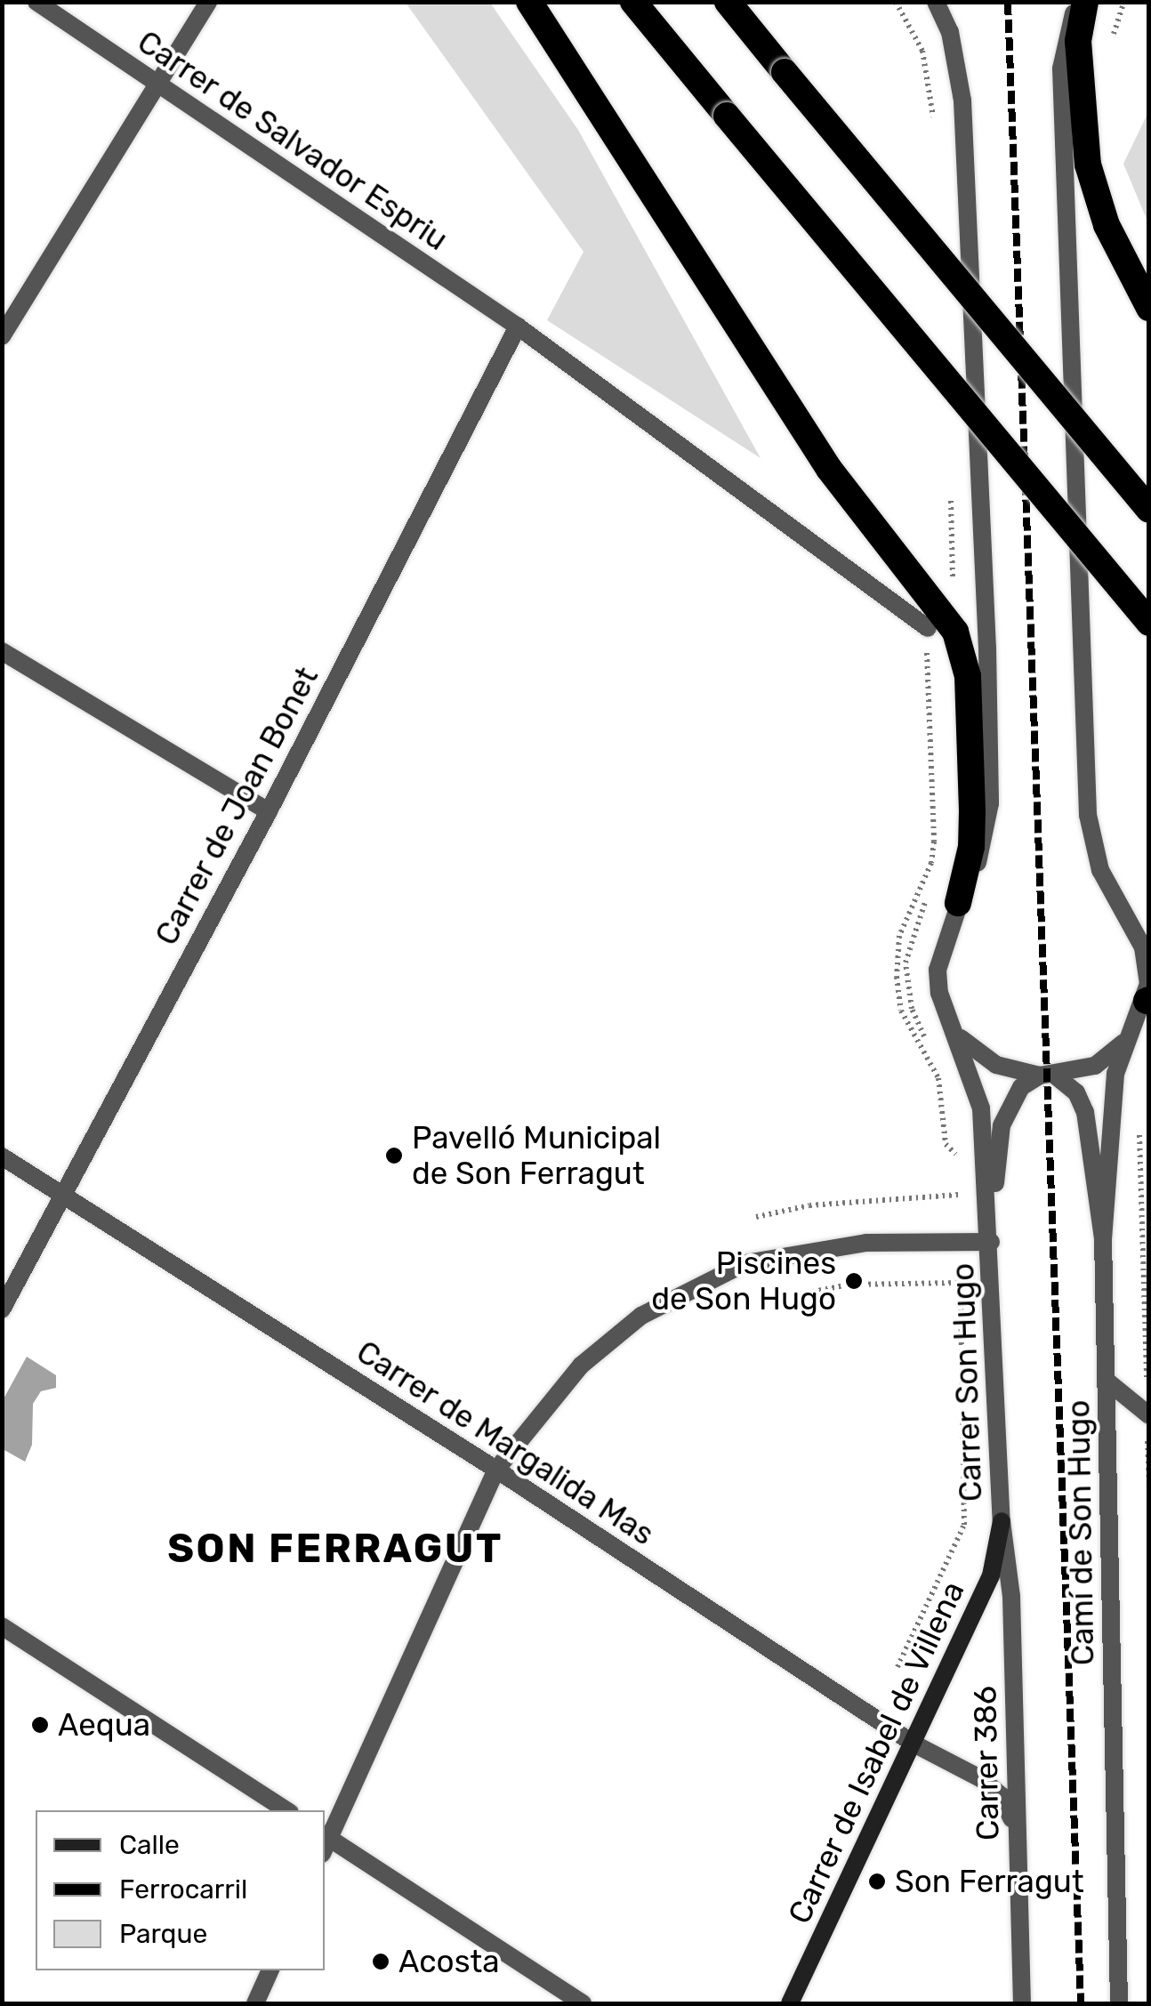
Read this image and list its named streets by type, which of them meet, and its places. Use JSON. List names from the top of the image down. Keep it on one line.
{"streets":{"street":["Carrer de Salvador Espriu","Carrer de Joan Bonet","Carrer Son Hugo","Carrer de Margalida Mas","Camí de Son Hugo","Carrer de Isabel de Villena","Carrer 386"]},"crossings":[["Carrer de Salvador Espriu","Carrer de Joan Bonet"],["Carrer de Joan Bonet","Carrer de Margalida Mas"],["Carrer Son Hugo","Carrer de Isabel de Villena"],["Carrer Son Hugo","Carrer 386"],["Carrer de Margalida Mas","Carrer de Isabel de Villena"],["Carrer de Margalida Mas","Carrer 386"],["Carrer de Isabel de Villena","Carrer 386"]],"districts":["SON FERRAGUT"],"places":["Pavelló Municipal de Son Ferragut","Piscines de Son Hugo","Aequa","Son Ferragut","Acosta"],"legend":["Calle","Ferrocarril","Parque"]}
